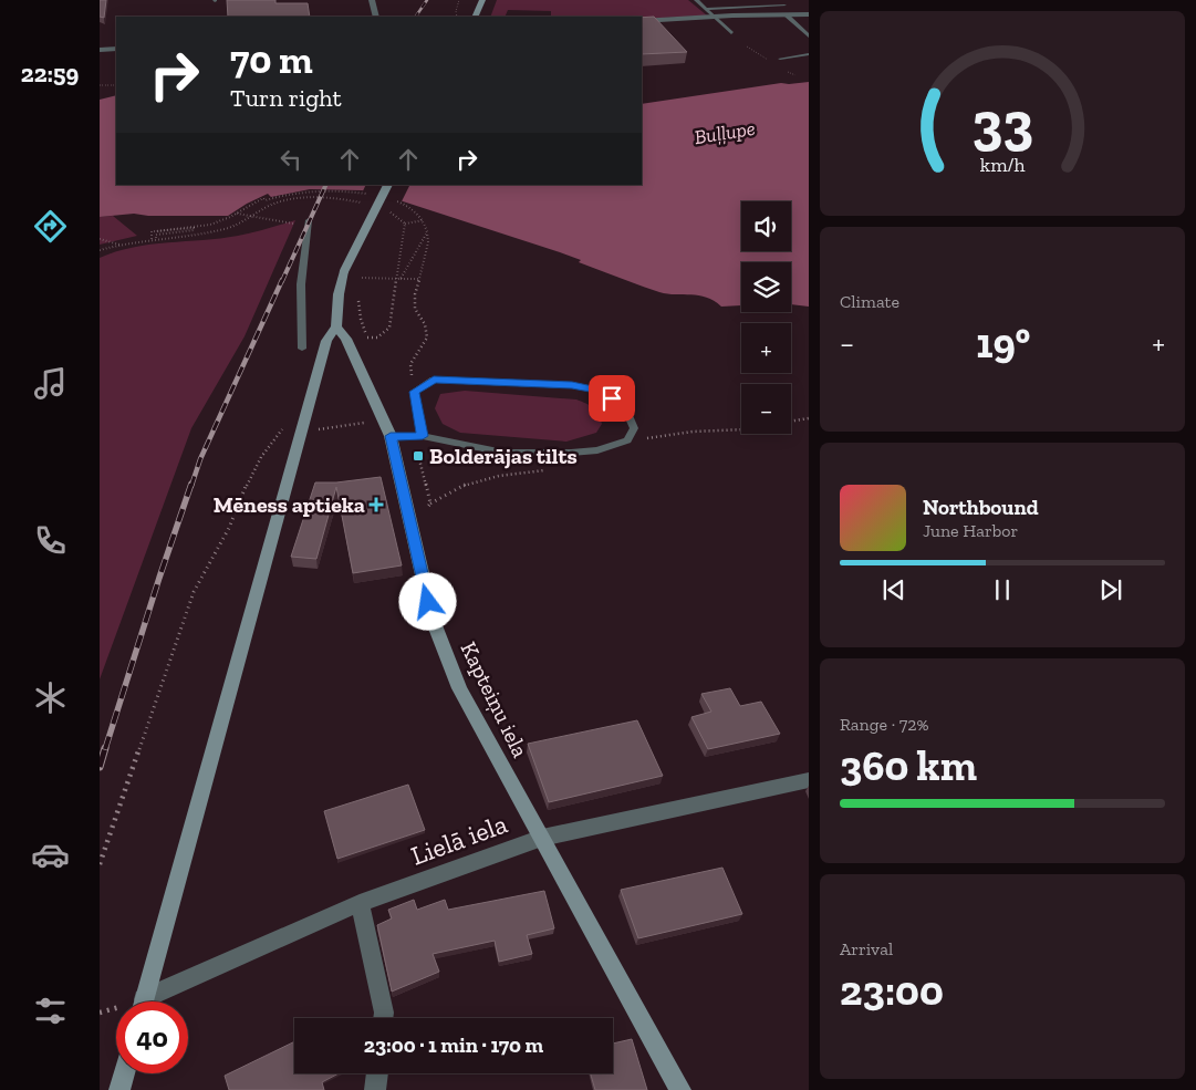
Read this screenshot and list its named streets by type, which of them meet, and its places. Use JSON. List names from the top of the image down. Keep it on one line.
{"streets":{"street":["Kapteiņu iela","Lielā iela"]},"crossings":[["Kapteiņu iela","Lielā iela"]],"water":["Buļļupe"],"places":{"transit":["Bolderājas tilts"],"health":["Mēness aptieka"]},"page":{"tabs":"22:59","turn":["70 m","Turn right"],"map_buttons":["+","−"],"tile":["Climate",["Range · 72%","360 km"],["Arrival","23:00"]],"heat":["−","19°","+"],"song":["Northbound","June Harbor"],"limit":"40","trip":"23:00 · 1 min · 170 m","gauge":["33","km/h"]}}
